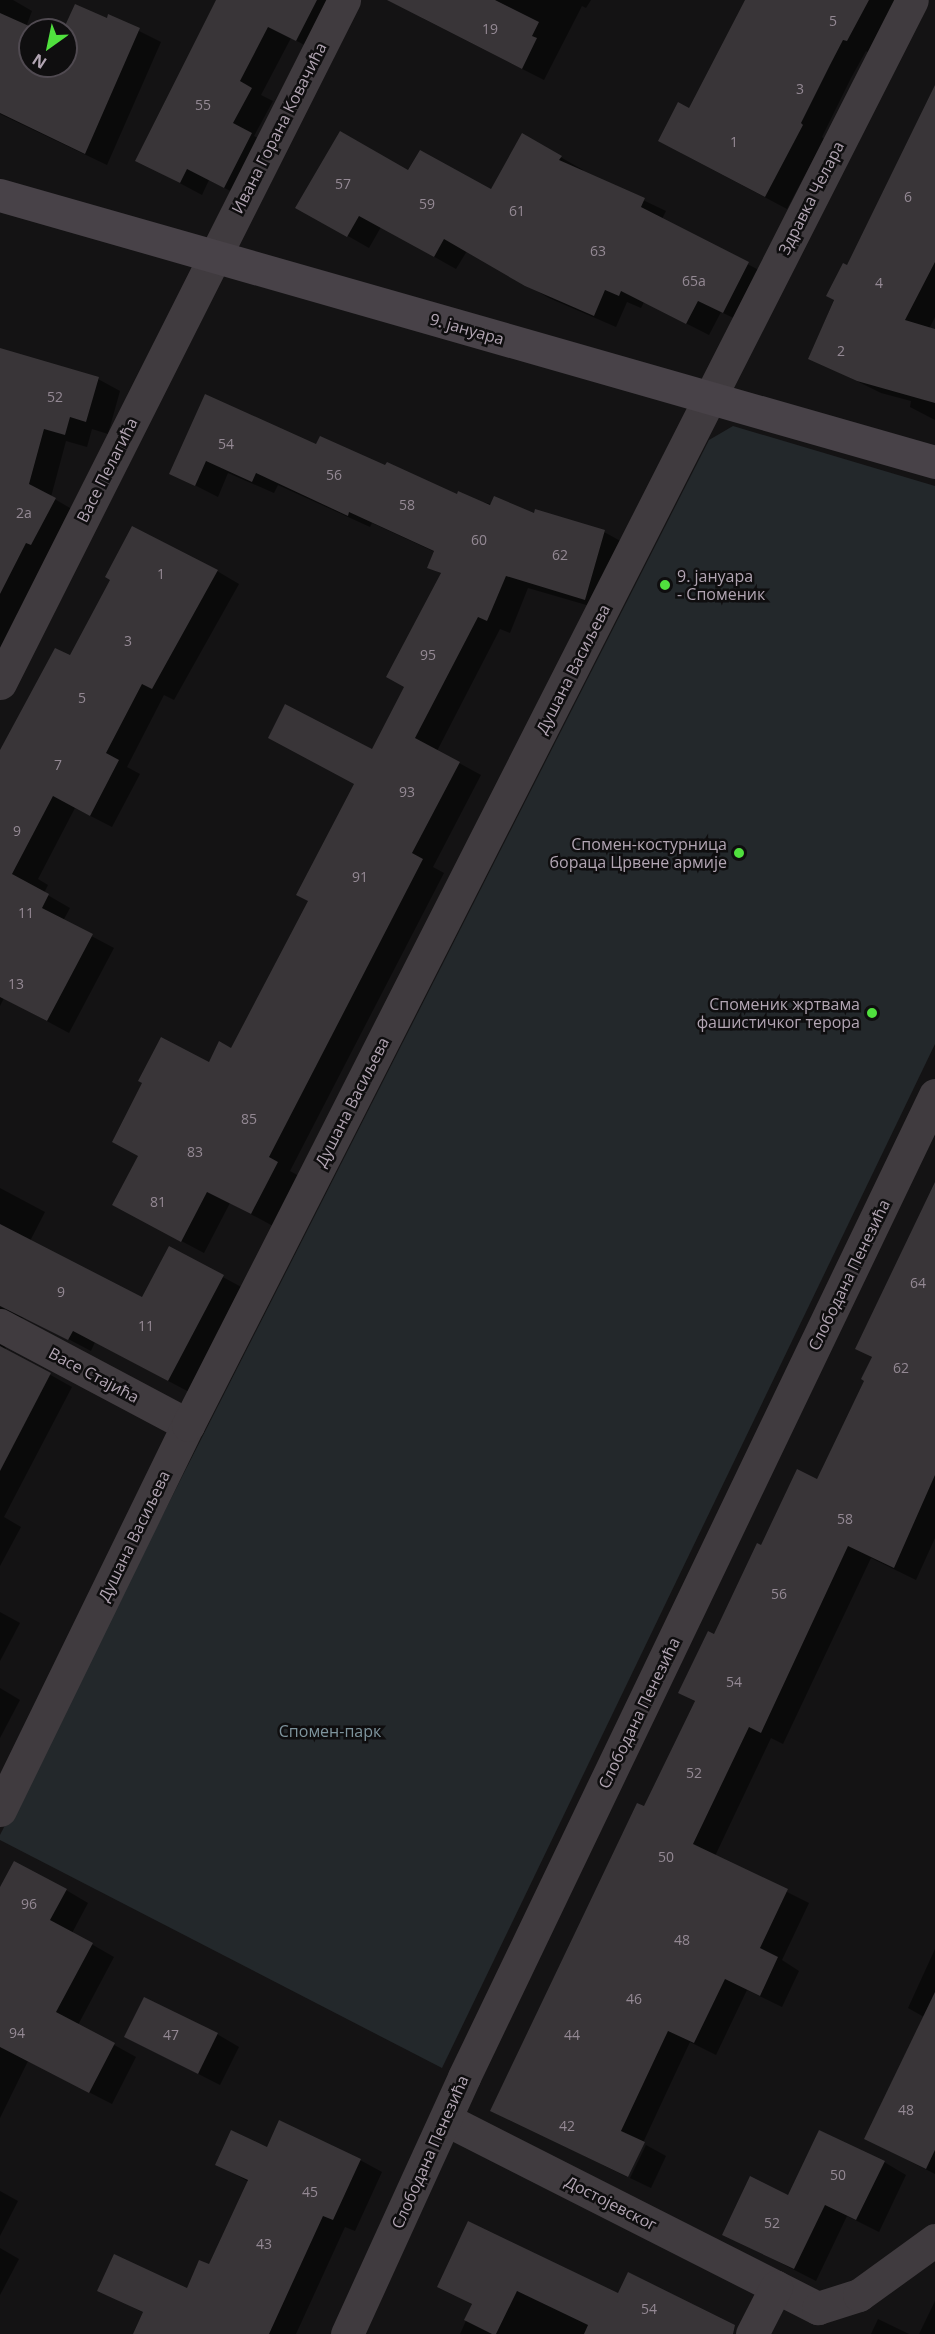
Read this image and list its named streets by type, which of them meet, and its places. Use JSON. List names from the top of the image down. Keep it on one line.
{"streets":{"street":["Ивана Горана Ковачића","Здравка Челара","9. јануара","Васе Пелагића","Душана Васиљева","Слободана Пенезића","Васе Стајића","Достојевског"]},"crossings":[["Ивана Горана Ковачића","9. јануара"],["Ивана Горана Ковачића","Васе Пелагића"],["Здравка Челара","9. јануара"],["Здравка Челара","Душана Васиљева"],["9. јануара","Васе Пелагића"],["9. јануара","Душана Васиљева"],["Душана Васиљева","Васе Стајића"],["Слободана Пенезића","Достојевског"]],"parks":["Спомен-парк"],"places":["9. јануара - Споменик","Спомен-костурница бораца Црвене армије","Споменик жртвама фашистичког терора"],"house_numbers":["5","19","3","55","1","57","6","59","61","63","65a","4","2","52","54","56","58","2a","60","62","1","3","95","5","7","93","9","91","11","13","85","83","81","64","9","11","62","58","56","54","52","50","96","48","46","94","47","44","48","42","50","45","52","43","54"],"north":"bottom left"}
